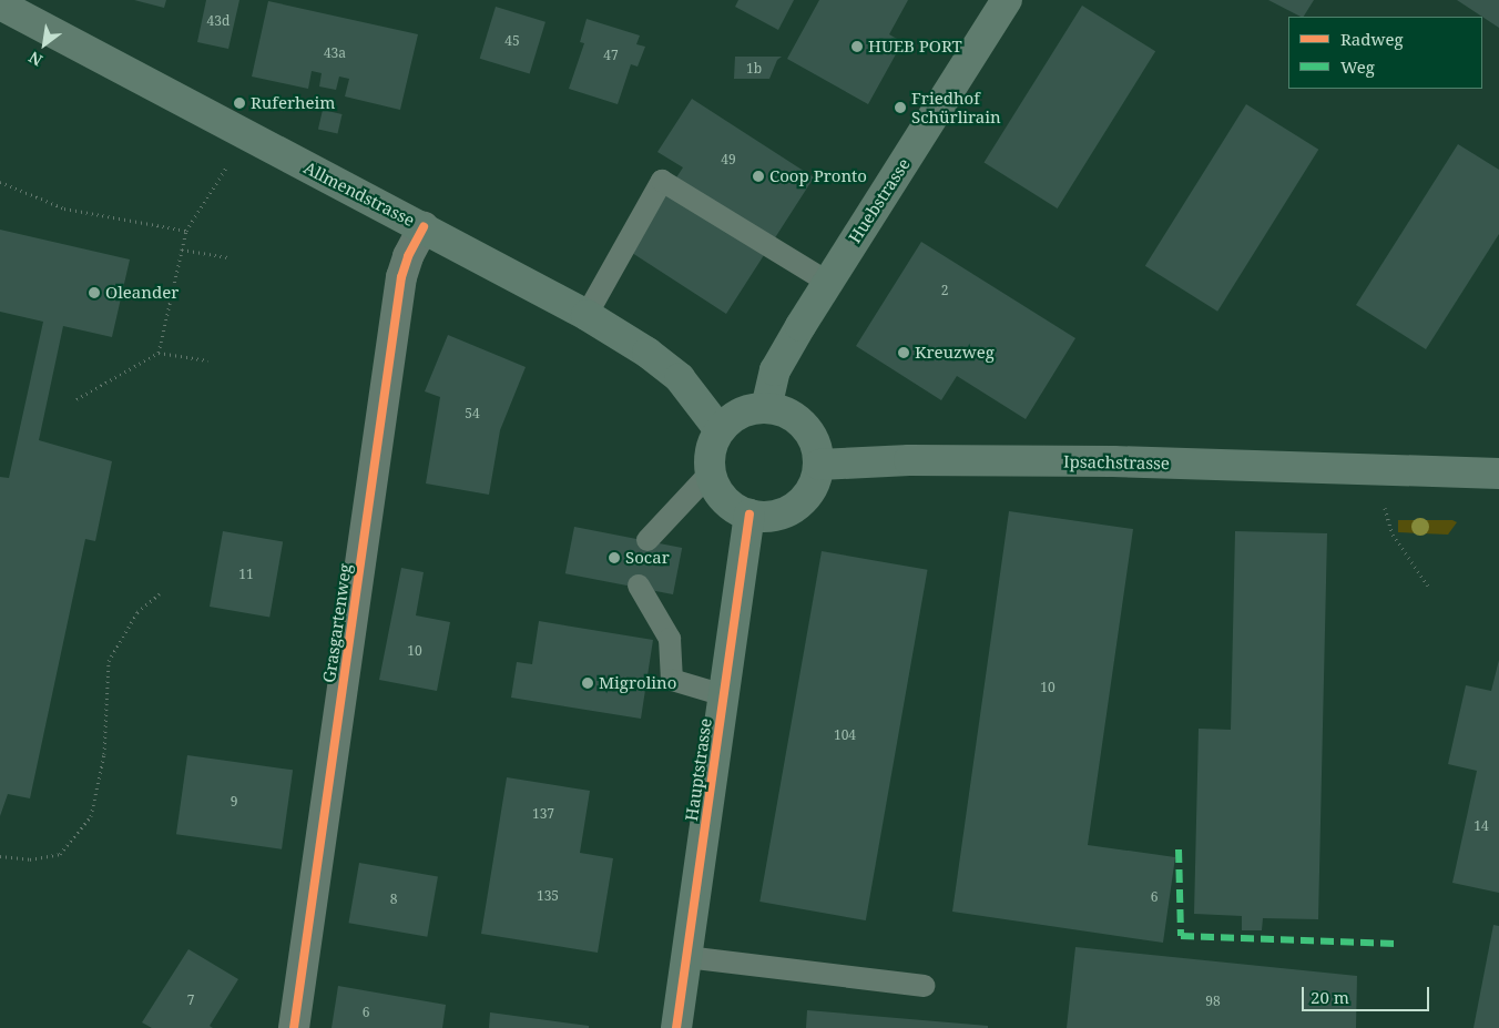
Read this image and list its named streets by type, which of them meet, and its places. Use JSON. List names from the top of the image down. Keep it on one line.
{"streets":{"main road":["Allmendstrasse","Huebstrasse","Ipsachstrasse","Hauptstrasse"],"street":["Grasgartenweg"]},"crossings":[["Allmendstrasse","Huebstrasse"],["Allmendstrasse","Ipsachstrasse"],["Allmendstrasse","Grasgartenweg"],["Allmendstrasse","Hauptstrasse"],["Huebstrasse","Ipsachstrasse"],["Huebstrasse","Hauptstrasse"],["Ipsachstrasse","Hauptstrasse"]],"places":["HUEB PORT","Ruferheim","Friedhof Schürlirain","Coop Pronto","Oleander","Kreuzweg","Socar","Migrolino"],"house_numbers":["43d","45","43a","47","1b","49","2","54","11","10","10","104","9","137","14","135","6","8","7","98","6"],"legend":["Radweg","Weg"],"scale_bar":"20 m","north":"bottom left"}
